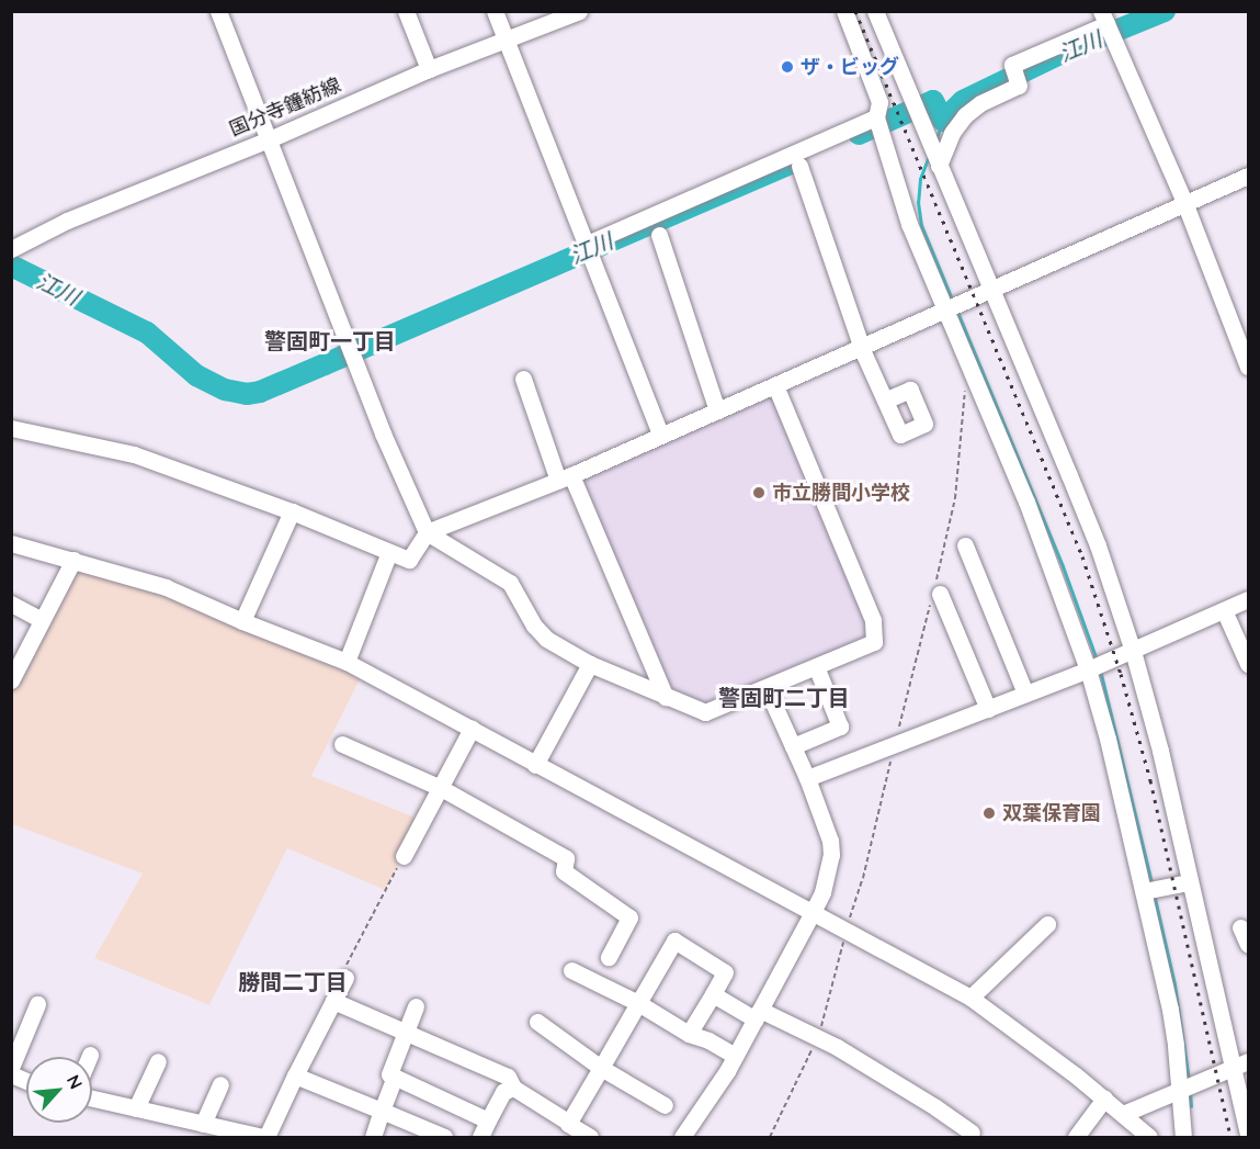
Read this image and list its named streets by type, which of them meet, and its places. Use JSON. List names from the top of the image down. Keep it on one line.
{"streets":{"street":["国分寺鐘紡線"]},"districts":["警固町一丁目","警固町二丁目","勝間二丁目"],"water":["江川"],"places":["ザ・ビッグ","市立勝間小学校","双葉保育園"],"north":"top right"}
